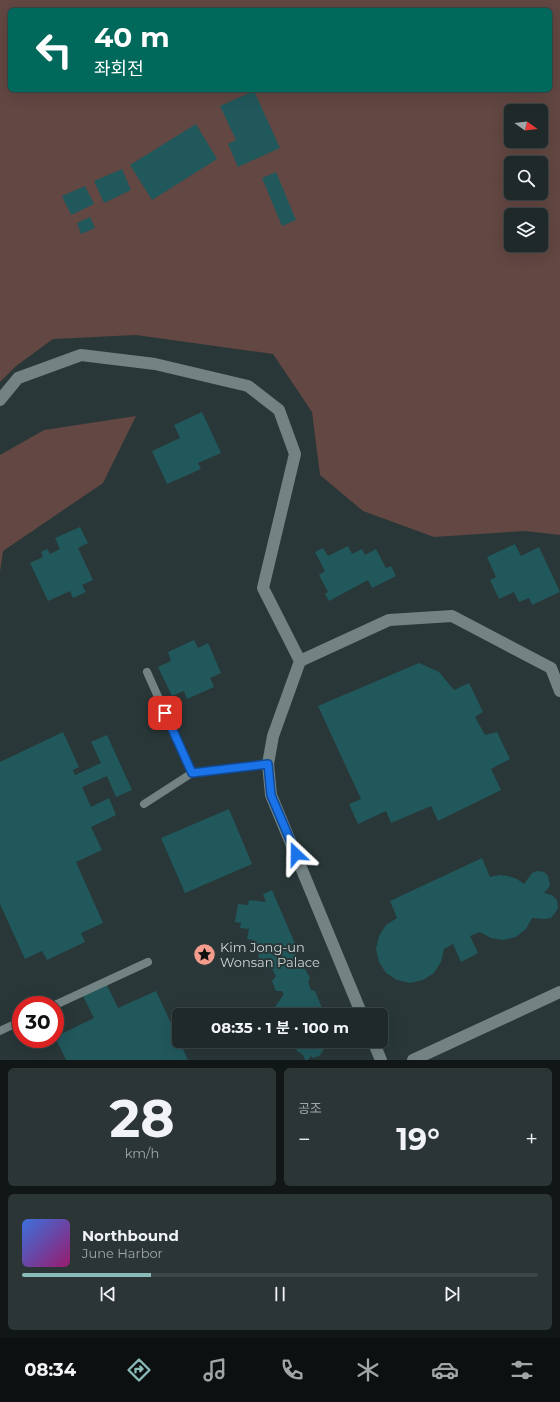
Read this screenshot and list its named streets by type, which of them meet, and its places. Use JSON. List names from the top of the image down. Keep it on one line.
{"places":{"place":["Kim Jong-un Wonsan Palace"]},"north":"right","page":{"turn":["40 m","좌회전"],"limit":"30","trip":"08:35 · 1 분 · 100 m","tile":[["28","km/h"],"공조"],"heat":["−","19°","+"],"song":["Northbound","June Harbor"],"tabs":"08:34"}}
